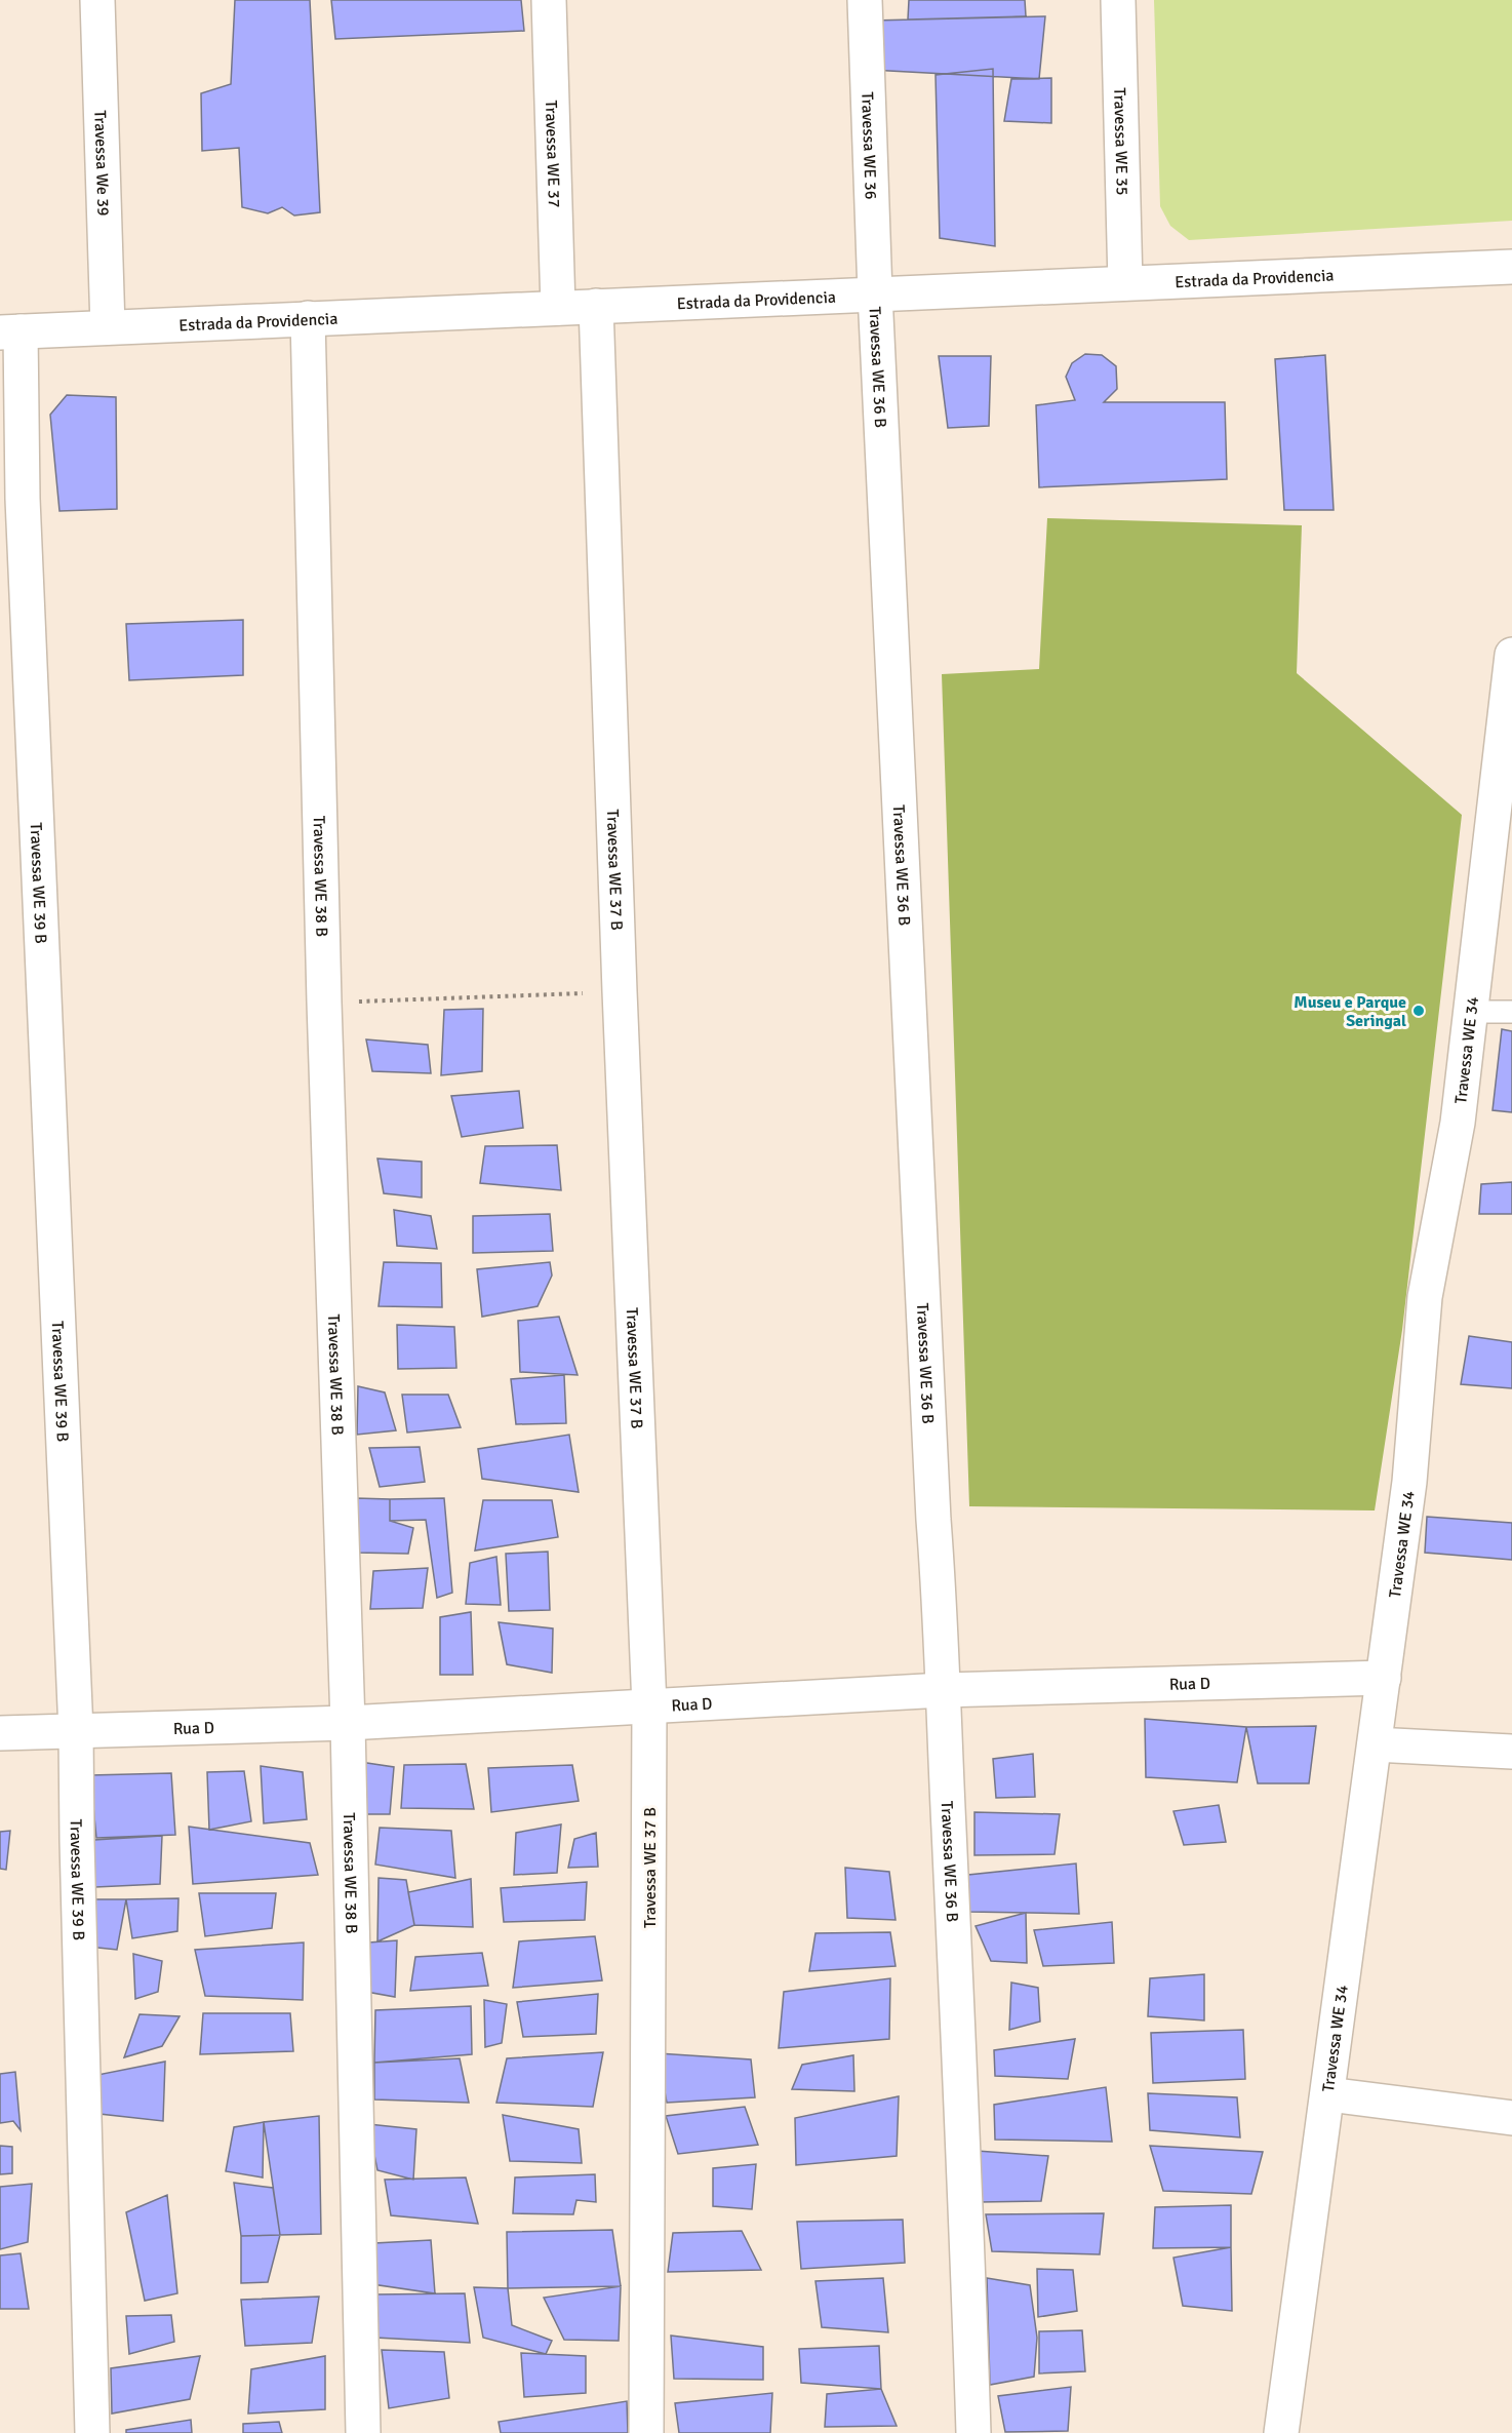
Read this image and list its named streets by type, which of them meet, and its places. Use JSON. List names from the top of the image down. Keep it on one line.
{"streets":{"street":["Travessa WE 35","Travessa WE 36","Travessa WE 37","Travessa We 39","Estrada da Providencia","Travessa WE 36 B","Travessa WE 37 B","Travessa WE 38 B","Travessa WE 39 B","Travessa WE 34","Rua D"]},"crossings":[["Travessa WE 35","Estrada da Providencia"],["Travessa WE 36","Estrada da Providencia"],["Travessa WE 36","Travessa WE 36 B"],["Travessa WE 37","Estrada da Providencia"],["Travessa We 39","Estrada da Providencia"],["Estrada da Providencia","Travessa WE 36 B"],["Estrada da Providencia","Travessa WE 37 B"],["Estrada da Providencia","Travessa WE 38 B"],["Estrada da Providencia","Travessa WE 39 B"],["Travessa WE 36 B","Rua D"],["Travessa WE 37 B","Rua D"],["Travessa WE 38 B","Rua D"],["Travessa WE 39 B","Rua D"],["Travessa WE 34","Rua D"]],"places":["Museu e Parque Seringal"]}
